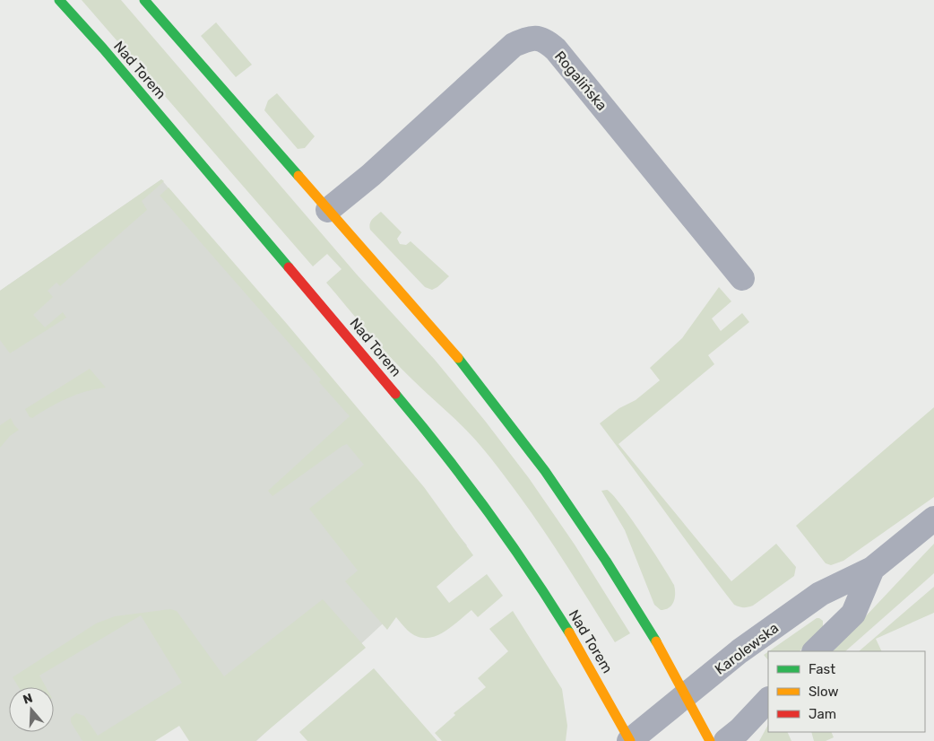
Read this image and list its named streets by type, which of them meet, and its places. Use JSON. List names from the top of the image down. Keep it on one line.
{"streets":{"main road":["Nad Torem"],"street":["Rogalińska","Karolewska"]},"crossings":[["Nad Torem","Karolewska"]],"legend":["Fast","Slow","Jam"],"north":"top"}
